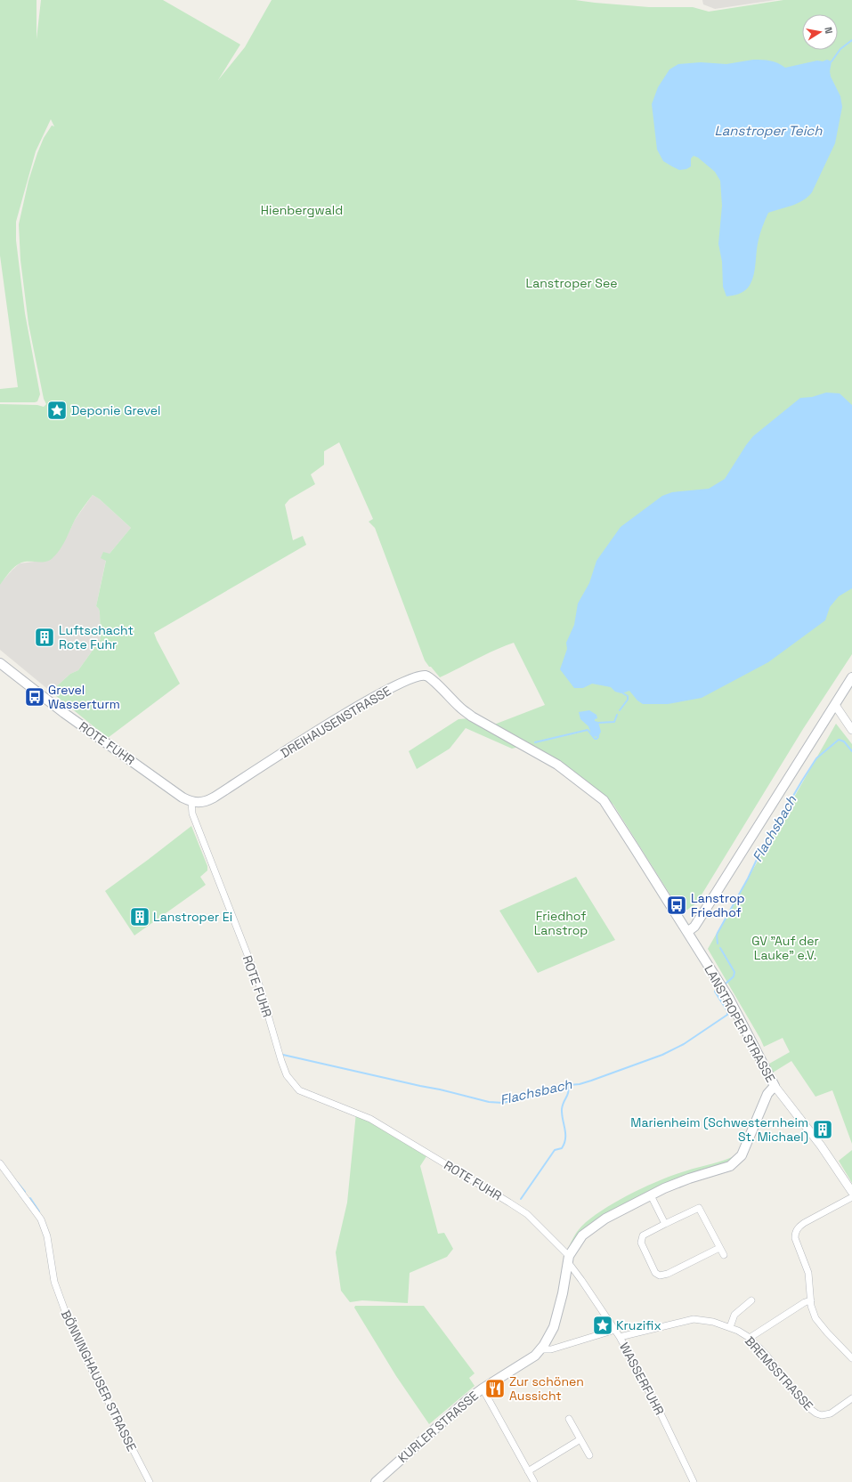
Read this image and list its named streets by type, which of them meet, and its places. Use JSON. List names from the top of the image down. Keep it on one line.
{"streets":{"main road":["DREIHAUSENSTRASSE","ROTE FUHR","LANSTROPER STRASSE","KURLER STRASSE"],"street":["BREMSSTRASSE","WASSERFUHR","BÖNNINGHAUSER STRASSE"]},"crossings":[["DREIHAUSENSTRASSE","ROTE FUHR"],["DREIHAUSENSTRASSE","LANSTROPER STRASSE"],["ROTE FUHR","WASSERFUHR"],["ROTE FUHR","KURLER STRASSE"],["LANSTROPER STRASSE","KURLER STRASSE"],["BREMSSTRASSE","WASSERFUHR"],["WASSERFUHR","KURLER STRASSE"]],"water":["Lanstroper Teich","Flachsbach"],"parks":["Hienbergwald","Lanstroper See","Friedhof Lanstrop","GV \"Auf der Lauke\" e.V."],"places":{"place":["Deponie Grevel","Kruzifix"],"building":["Luftschacht Rote Fuhr","Lanstroper Ei","Marienheim (Schwesternheim St. Michael)"],"bus stop":["Grevel Wasserturm","Lanstrop Friedhof"],"restaurant":["Zur schönen Aussicht"]},"north":"right"}
